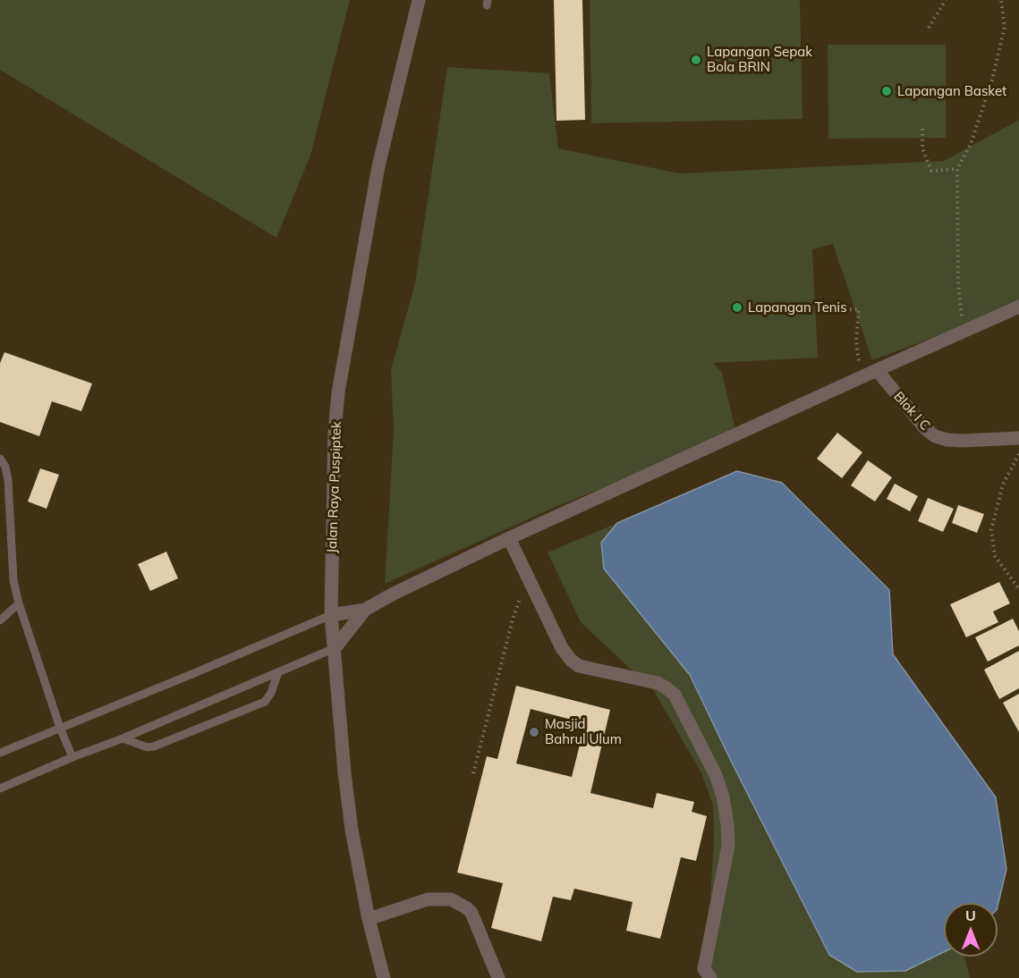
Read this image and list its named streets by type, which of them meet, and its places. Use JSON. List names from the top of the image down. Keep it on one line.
{"streets":{"street":["Blok I C","Jalan Raya Puspiptek"]},"places":["Lapangan Sepak Bola BRIN","Lapangan Basket","Lapangan Tenis","Masjid Bahrul Ulum"],"north":"top"}
